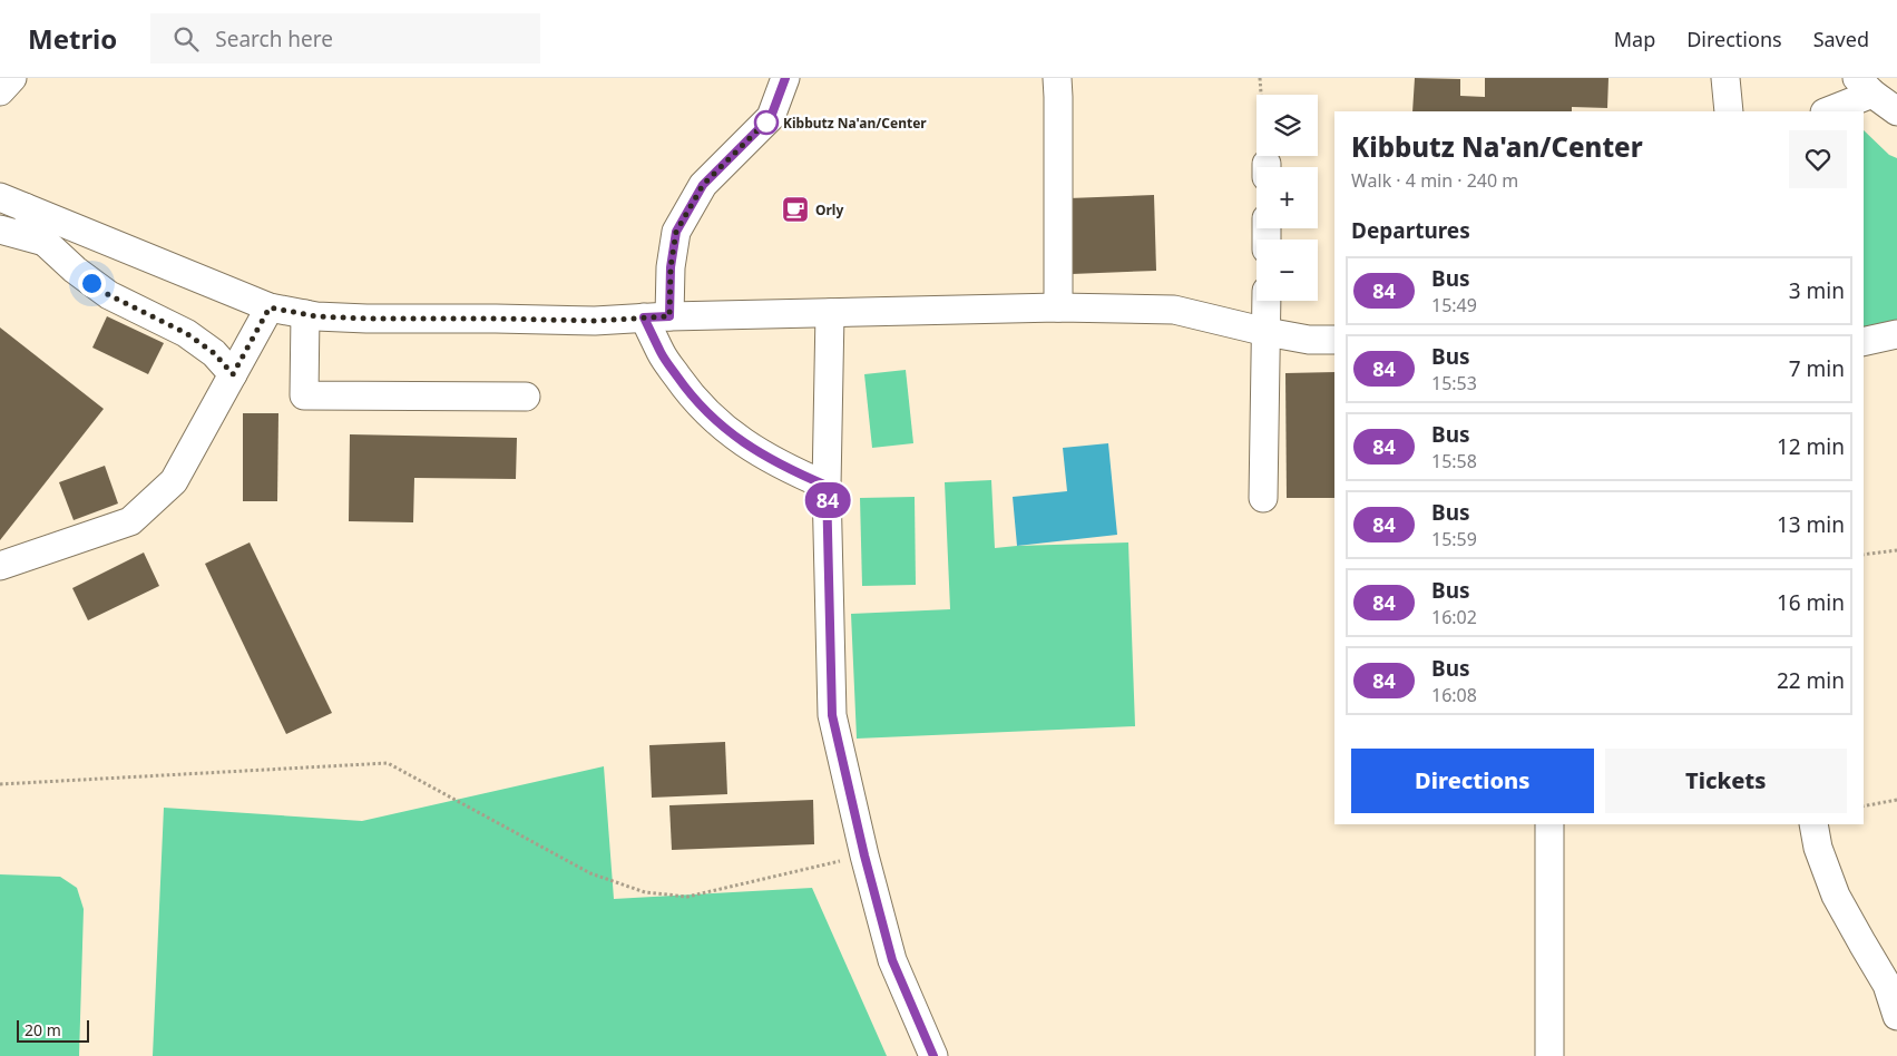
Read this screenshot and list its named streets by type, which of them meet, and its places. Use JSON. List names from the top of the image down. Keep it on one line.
{"places":{"other":["Kibbutz Na'an/Center"],"cafe":["Orly"]},"lines":["bus line 84"],"scale_bar":"20 m","page":{"header":"Metrio","search":"Search here","nav":["Map","Directions","Saved"],"on_map":"84","map_buttons":["+","−"],"heading":[["Kibbutz Na'an/Center","Walk · 4 min · 240 m"],"Departures"],"list":[{"mark":"84","name":"Bus","note":"15:49","value":"3 min"},{"mark":"84","name":"Bus","note":"15:53","value":"7 min"},{"mark":"84","name":"Bus","note":"15:58","value":"12 min"},{"mark":"84","name":"Bus","note":"15:59","value":"13 min"},{"mark":"84","name":"Bus","note":"16:02","value":"16 min"},{"mark":"84","name":"Bus","note":"16:08","value":"22 min"}],"buttons":["Directions","Tickets"],"scale":"20 m"}}
